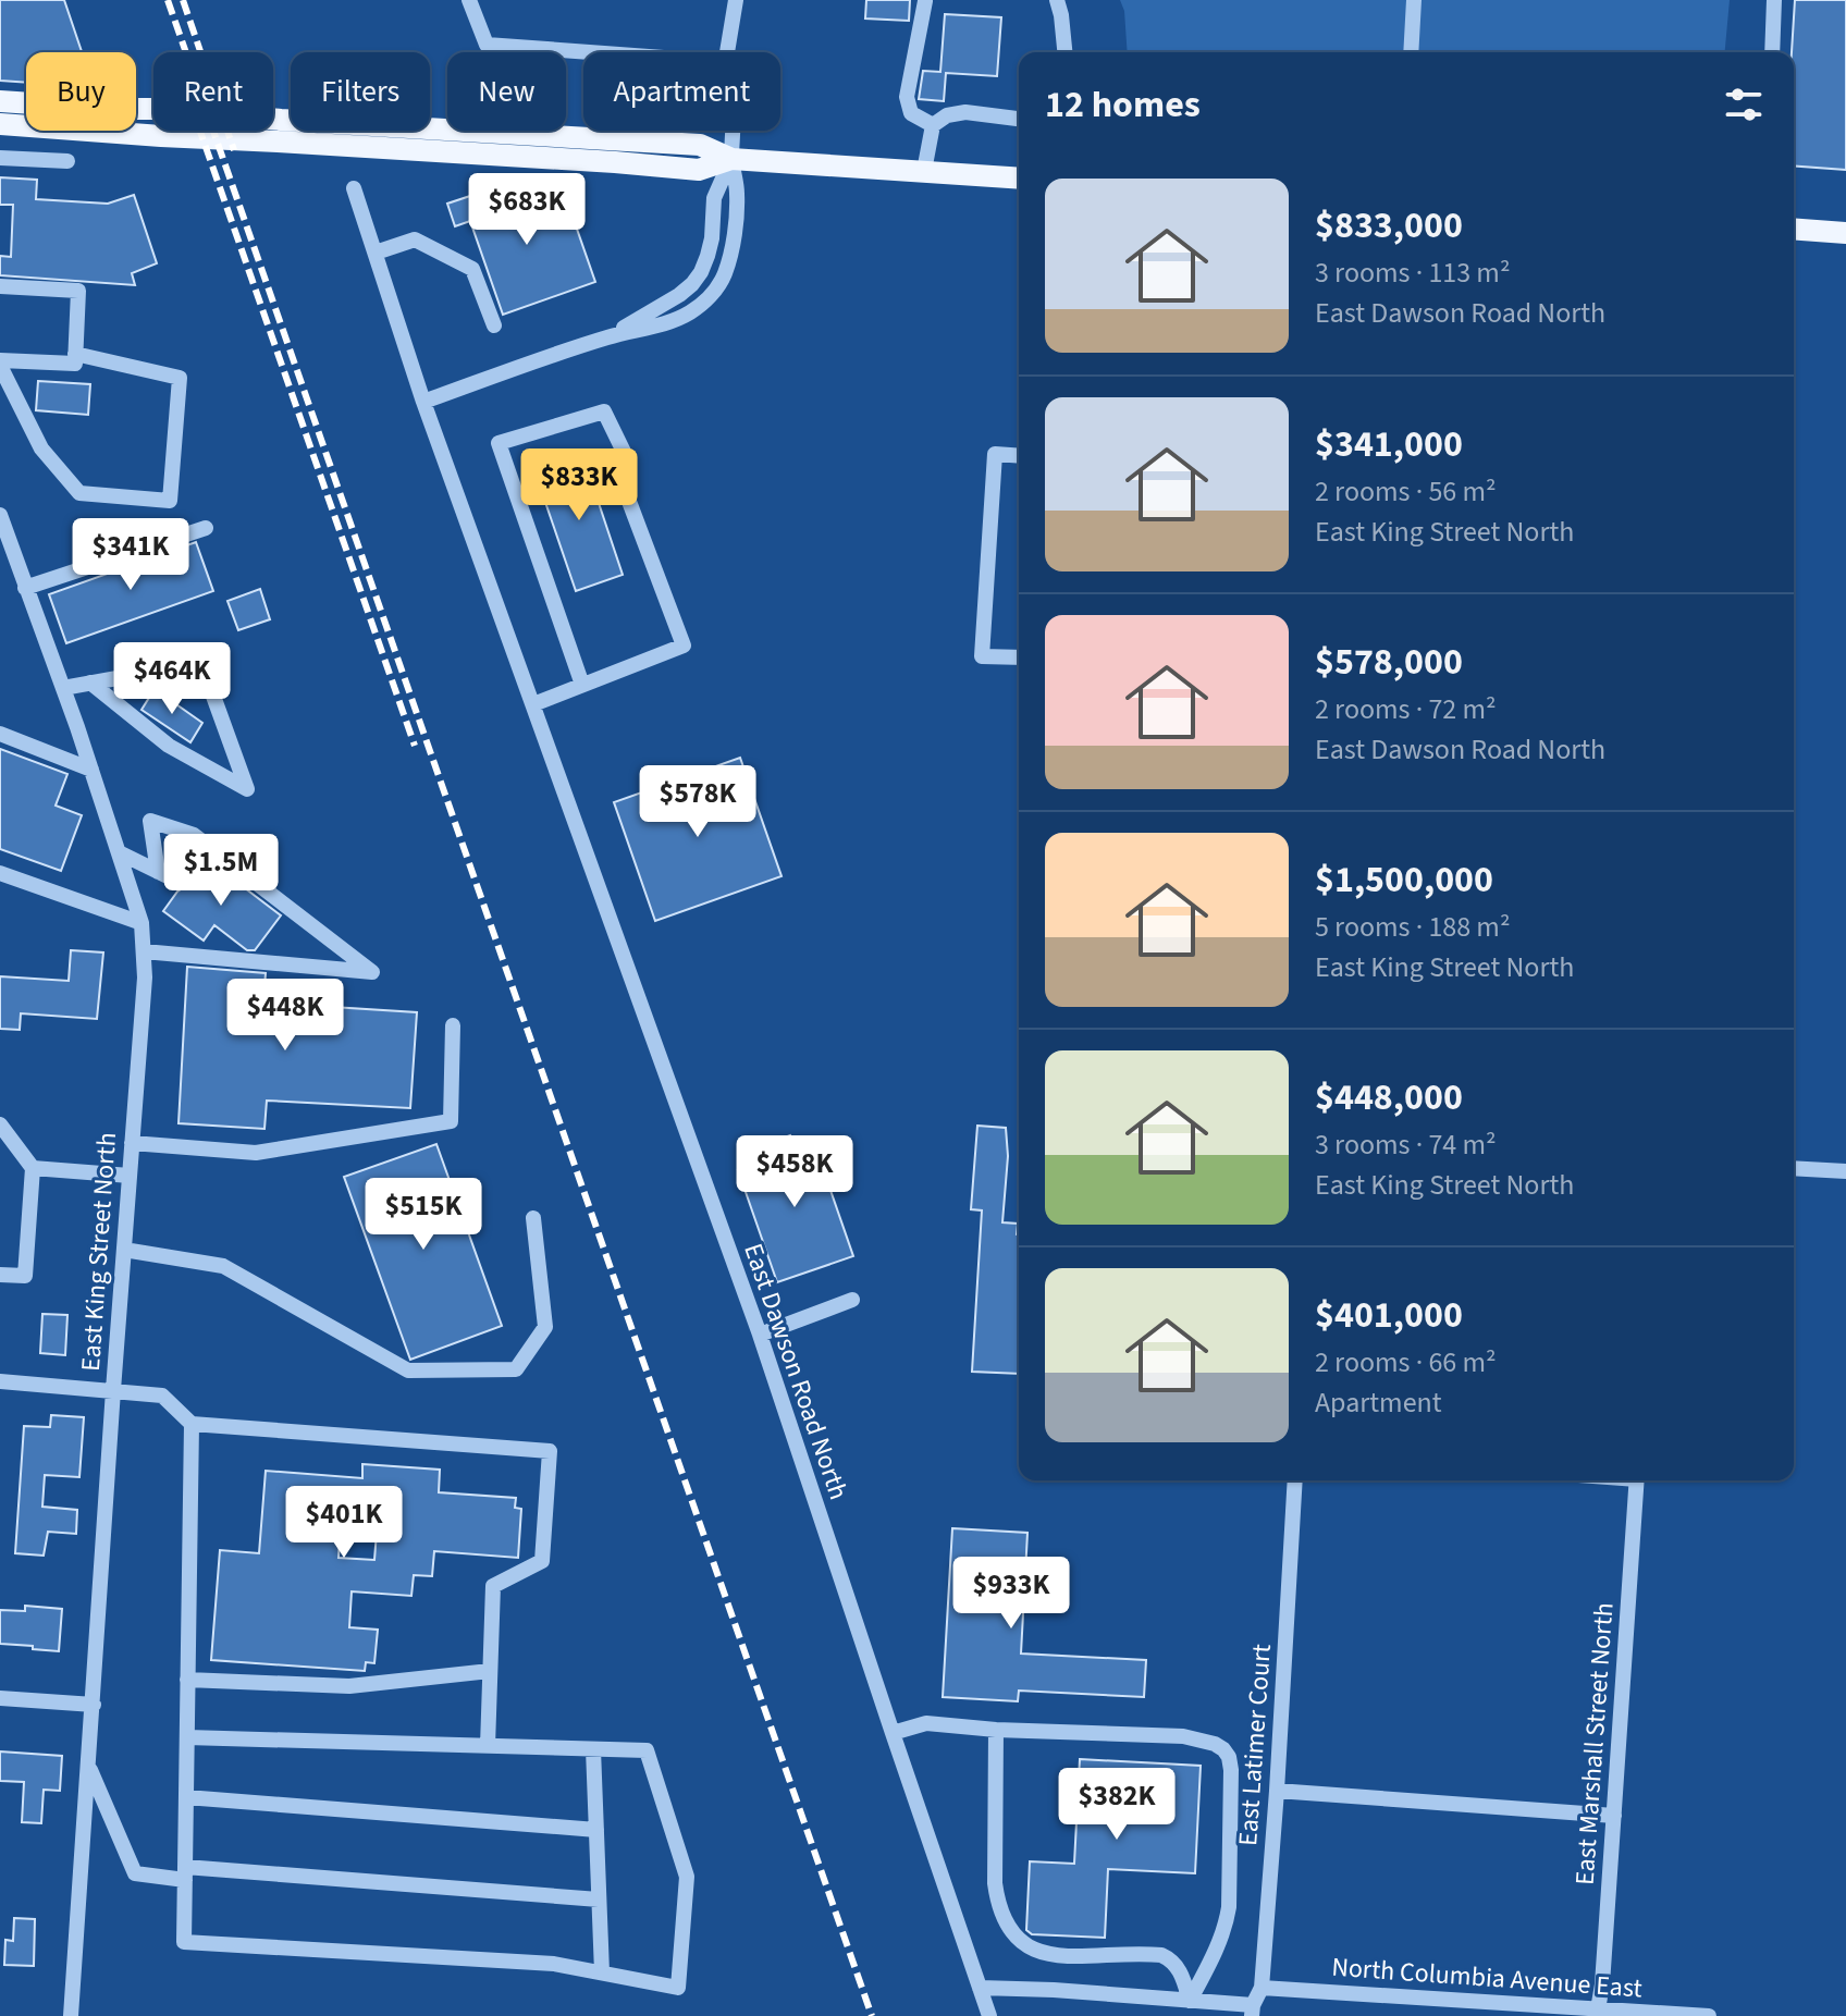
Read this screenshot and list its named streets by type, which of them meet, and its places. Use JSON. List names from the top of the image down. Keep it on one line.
{"streets":{"street":["East King Street North","East Dawson Road North","East Marshall Street North","East Latimer Court","North Columbia Avenue East"]},"crossings":[["East Marshall Street North","North Columbia Avenue East"],["East Latimer Court","North Columbia Avenue East"]],"page":{"chip":["Buy","Rent","Filters","New","Apartment"],"heading":"12 homes","list":[{"name":"$833,000","note":"3 rooms · 113 m² · East Dawson Road North"},{"name":"$341,000","note":"2 rooms · 56 m² · East King Street North"},{"name":"$578,000","note":"2 rooms · 72 m² · East Dawson Road North"},{"name":"$1,500,000","note":"5 rooms · 188 m² · East King Street North"},{"name":"$448,000","note":"3 rooms · 74 m² · East King Street North"},{"name":"$401,000","note":"2 rooms · 66 m² · Apartment"}],"price":["$683K","$833K","$341K","$464K","$578K","$1.5M","$448K","$458K","$515K","$401K","$933K","$382K"]}}
